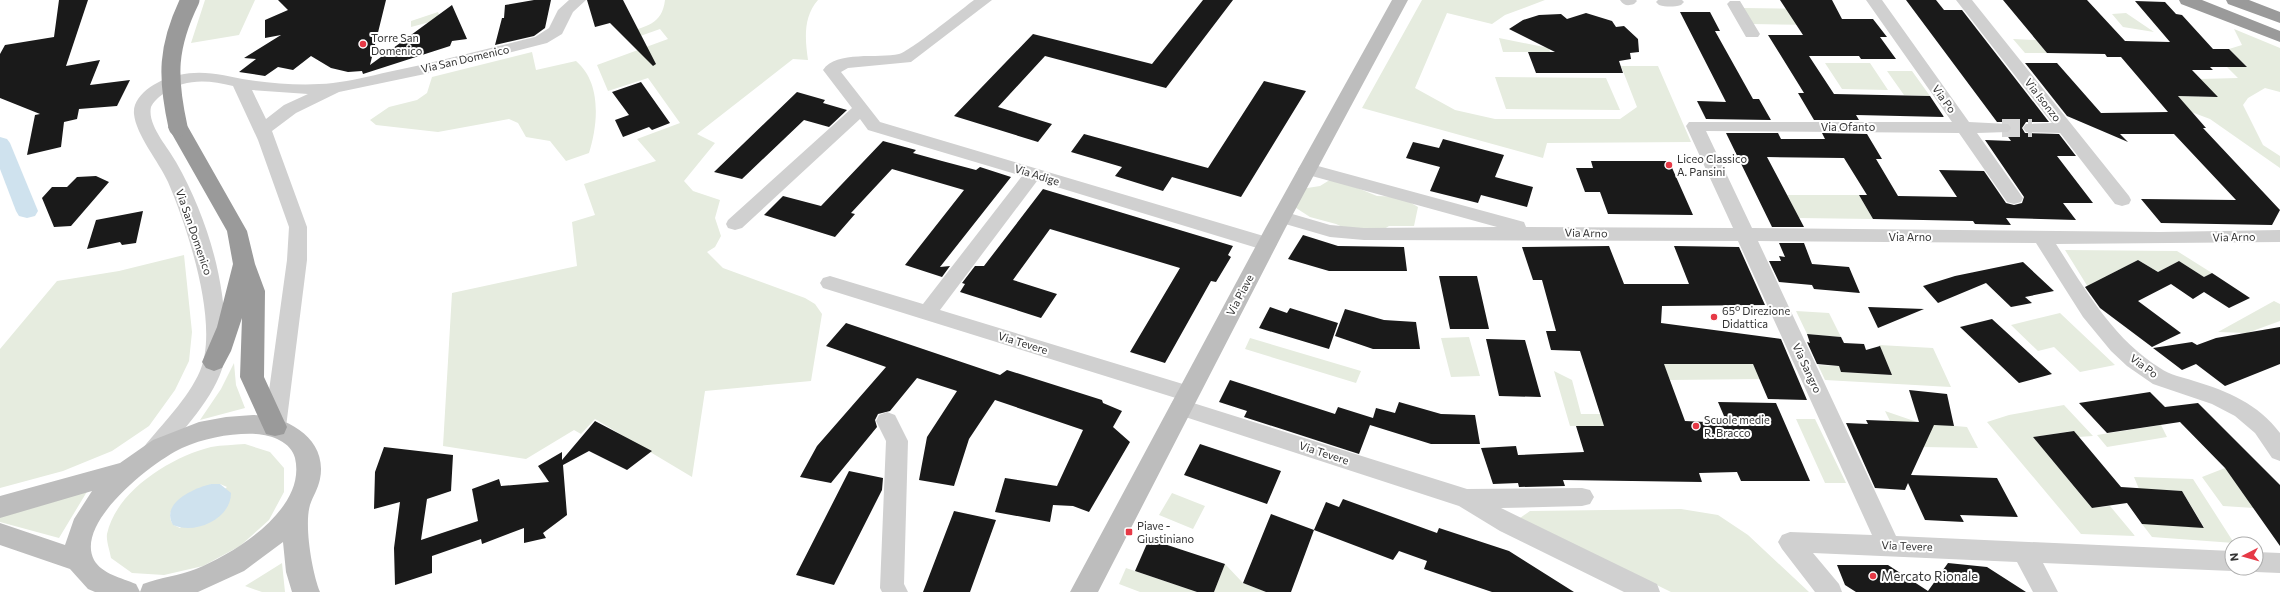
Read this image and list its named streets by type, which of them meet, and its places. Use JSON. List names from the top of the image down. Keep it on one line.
{"streets":{"street":["Via San Domenico","Via Po","Via Isonzo","Via Ofanto","Via Adige","Via Arno","Via Piave","Via Tevere","Via Sangro"]},"crossings":[["Via Po","Via Ofanto"],["Via Po","Via Arno"],["Via Ofanto","Via Sangro"],["Via Adige","Via Piave"],["Via Arno","Via Piave"],["Via Arno","Via Sangro"],["Via Piave","Via Tevere"],["Via Tevere","Via Sangro"]],"places":{"other":["Torre San Domenico","Liceo Classico A. Pansini","65° Direzione Didattica","Scuole medie R. Bracco","Mercato Rionale"],"transit":["Piave - Giustiniano"]},"north":"left"}
